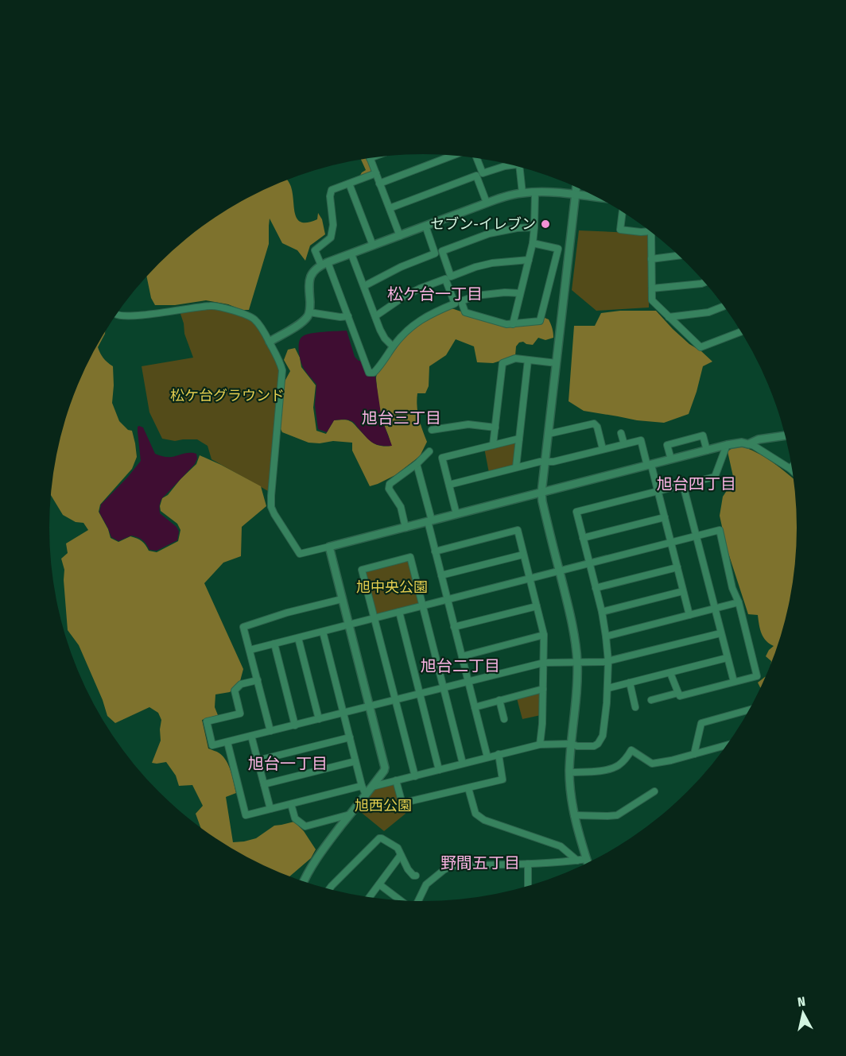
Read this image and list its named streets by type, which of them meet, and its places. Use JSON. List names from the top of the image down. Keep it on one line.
{"districts":["松ケ台一丁目","旭台三丁目","旭台四丁目","旭台二丁目","旭台一丁目","野間五丁目"],"parks":["松ケ台グラウンド","旭中央公園","旭西公園"],"places":["セブン-イレブン"],"north":"top"}
